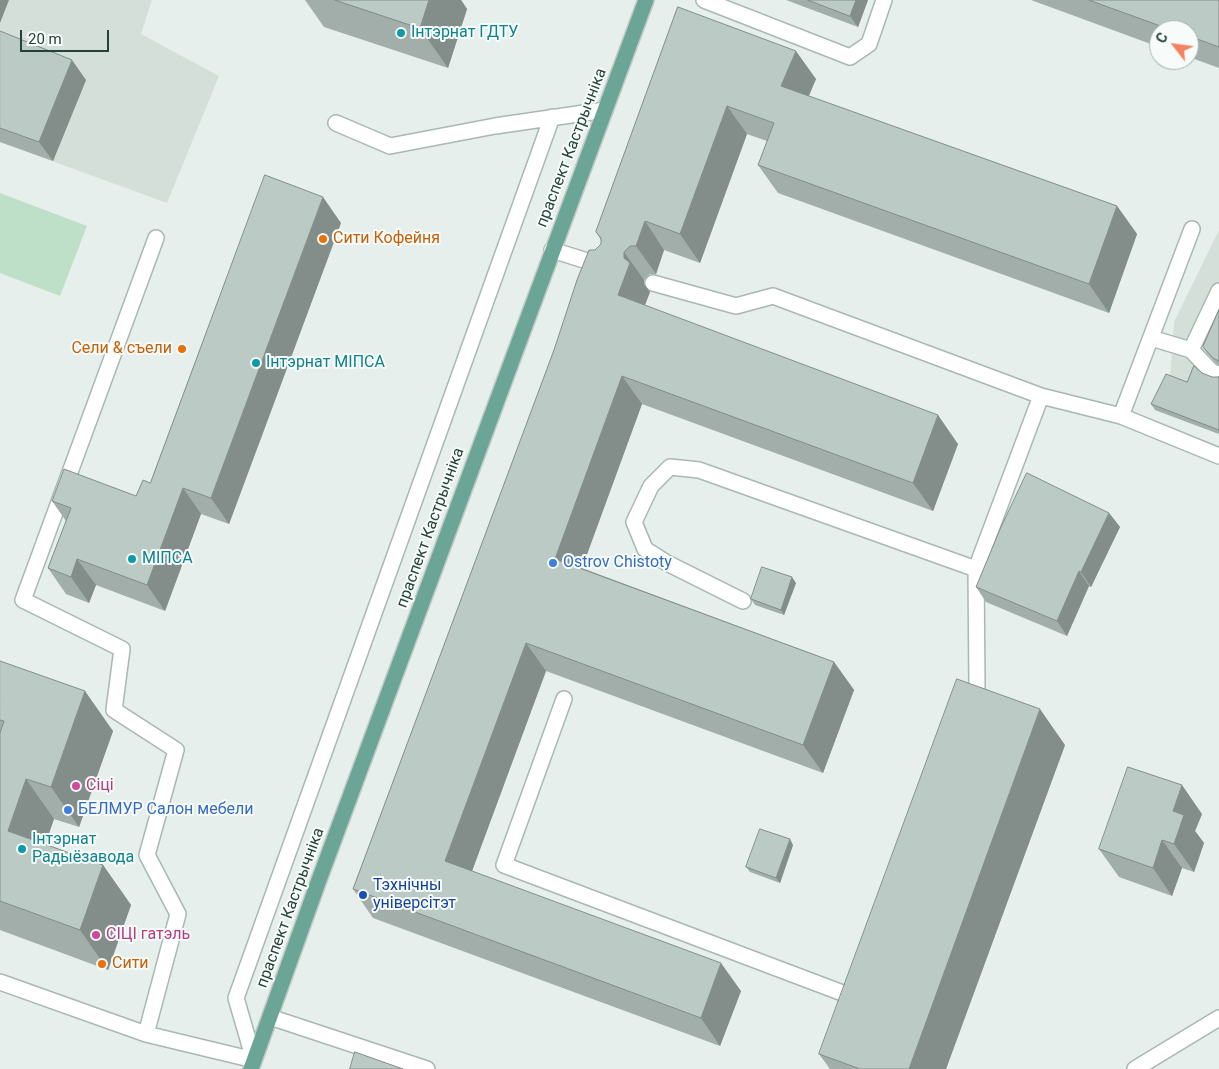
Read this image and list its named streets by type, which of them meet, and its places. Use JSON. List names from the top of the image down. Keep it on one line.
{"streets":{"main road":["праспект Кастрычніка"]},"places":["Інтэрнат ГДТУ","Сити Кофейня","Сели & съели","Інтэрнат МІПСА","МІПСА","Ostrov Chistoty","Сіці","БЕЛМУР Салон мебели","Інтэрнат Радыёзавода","Тэхнічны універсітэт","СІЦІ гатэль","Сити"],"scale_bar":"20 m","north":"top left"}
